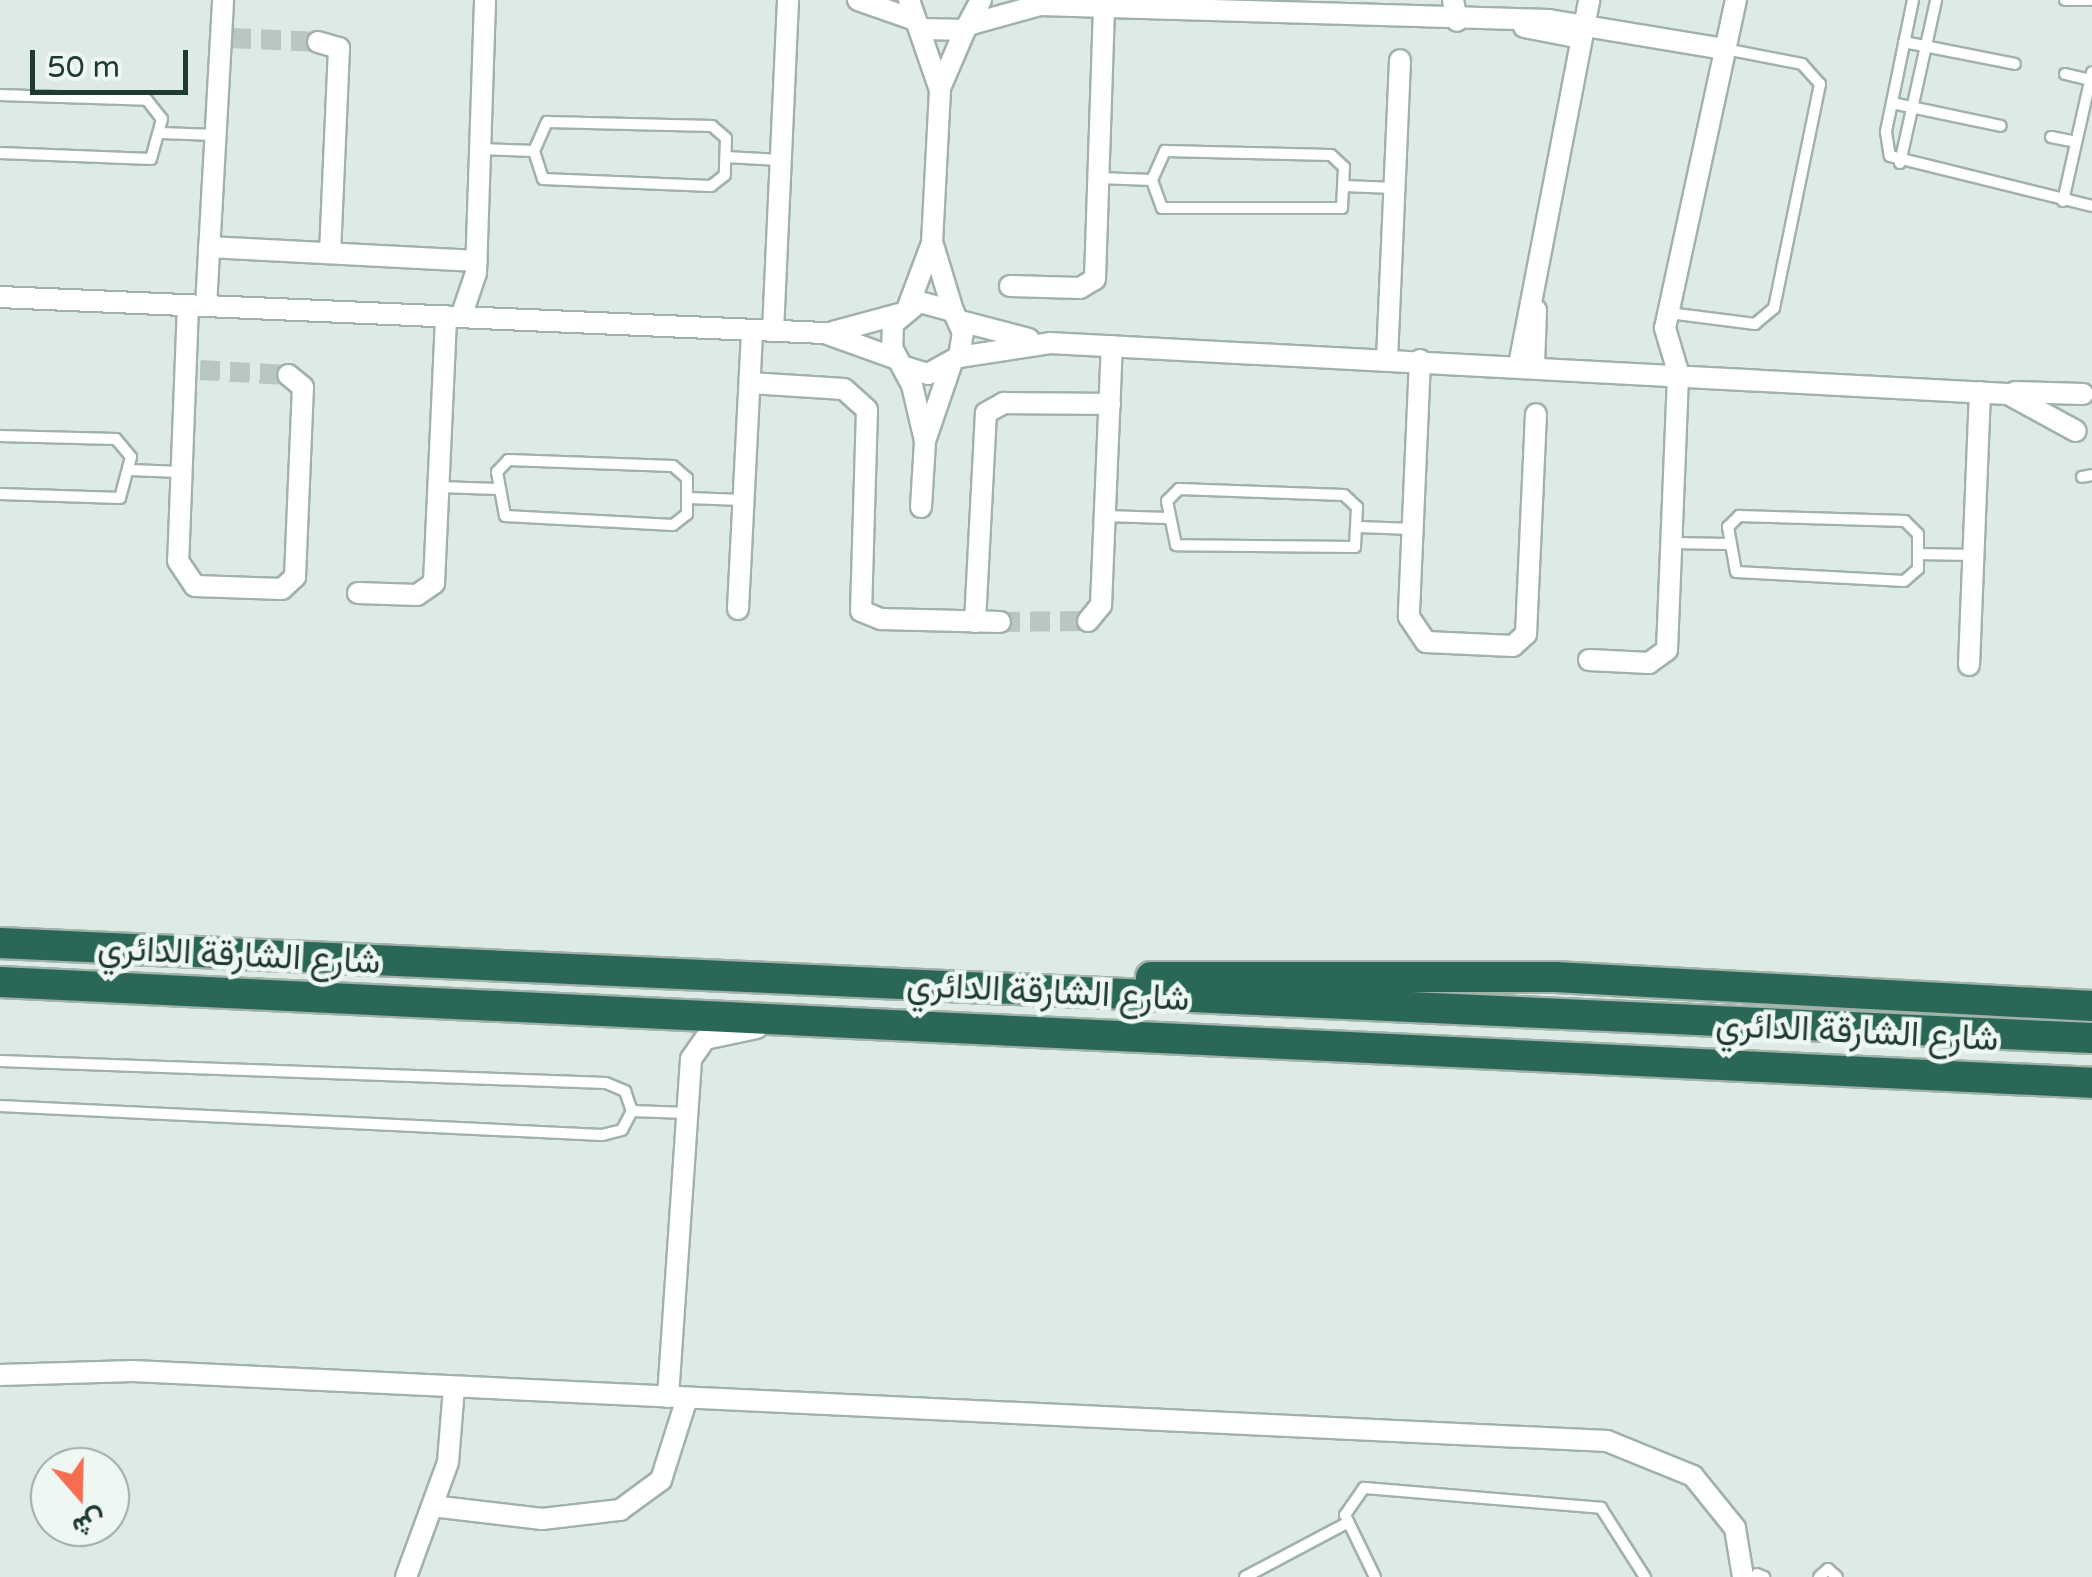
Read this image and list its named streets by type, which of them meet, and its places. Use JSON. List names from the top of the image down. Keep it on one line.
{"streets":{"highway":["شارع الشارقة الدائري"]},"scale_bar":"50 m","north":"bottom"}
